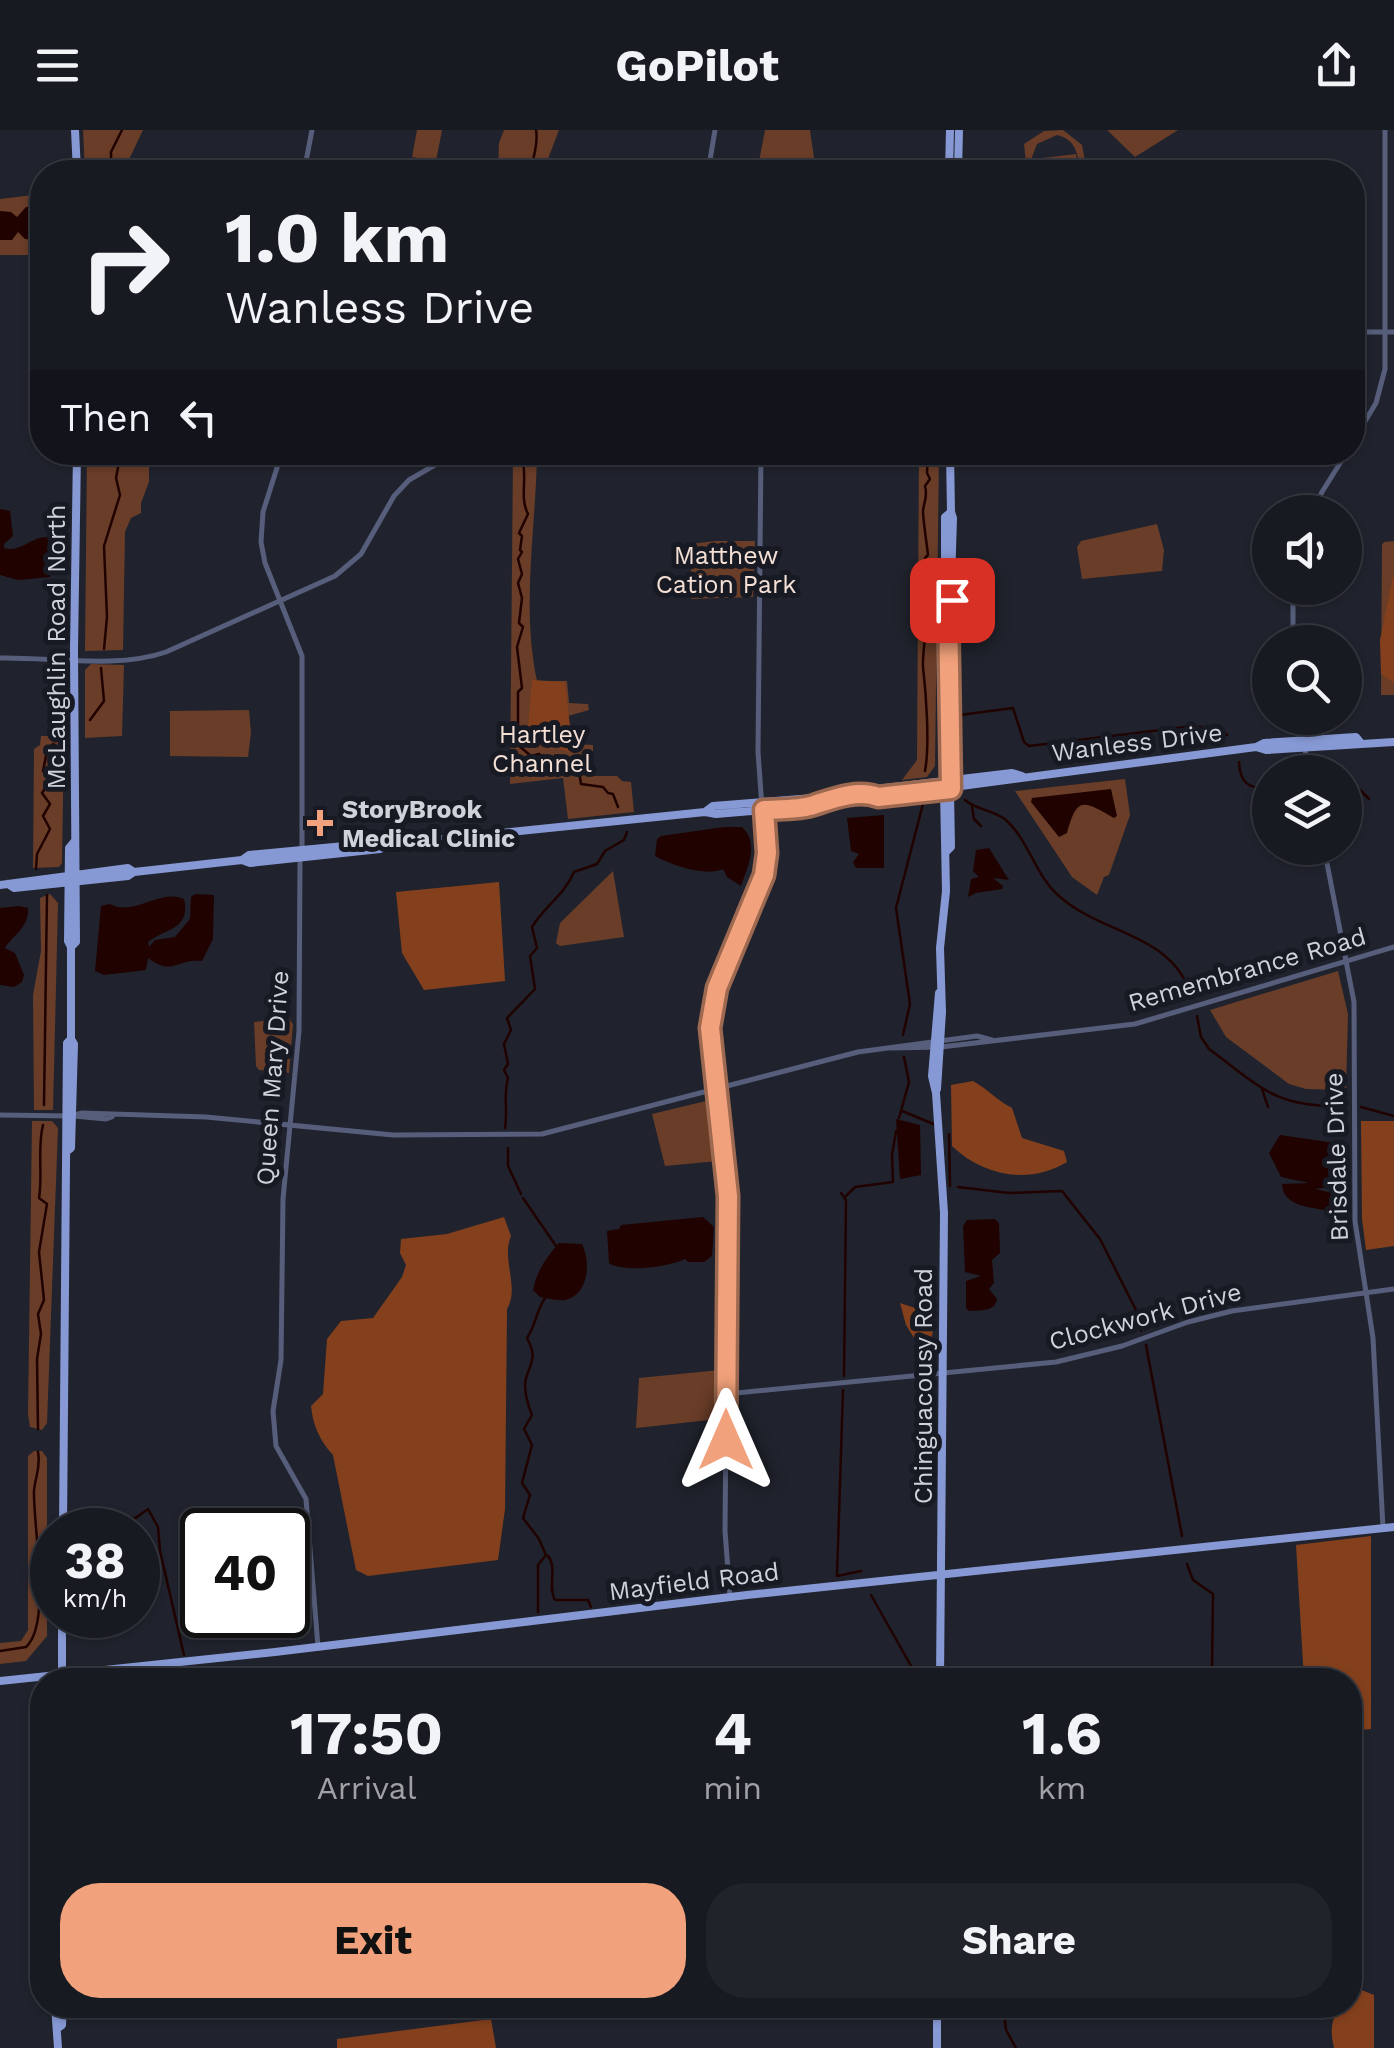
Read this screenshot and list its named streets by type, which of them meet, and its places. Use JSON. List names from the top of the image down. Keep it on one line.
{"streets":{"main road":["McLaughlin Road North","Wanless Drive","Chinguacousy Road","Mayfield Road"],"street":["Remembrance Road","Queen Mary Drive","Brisdale Drive","Clockwork Drive"]},"crossings":[["McLaughlin Road North","Wanless Drive"],["McLaughlin Road North","Remembrance Road"],["Wanless Drive","Queen Mary Drive"],["Wanless Drive","Chinguacousy Road"],["Remembrance Road","Queen Mary Drive"],["Remembrance Road","Brisdale Drive"],["Remembrance Road","Chinguacousy Road"],["Queen Mary Drive","Mayfield Road"],["Brisdale Drive","Clockwork Drive"],["Brisdale Drive","Mayfield Road"],["Clockwork Drive","Chinguacousy Road"],["Chinguacousy Road","Mayfield Road"]],"parks":["Matthew Cation Park","Hartley Channel"],"places":{"health":["StoryBrook Medical Clinic"]},"page":{"header":"GoPilot","turn":["1.0 km","Wanless Drive"],"then":"Then","speed":"38 km/h","limit":"40","eta":["17:50","Arrival","4","min","1.6","km"],"buttons":["Exit","Share"]}}
